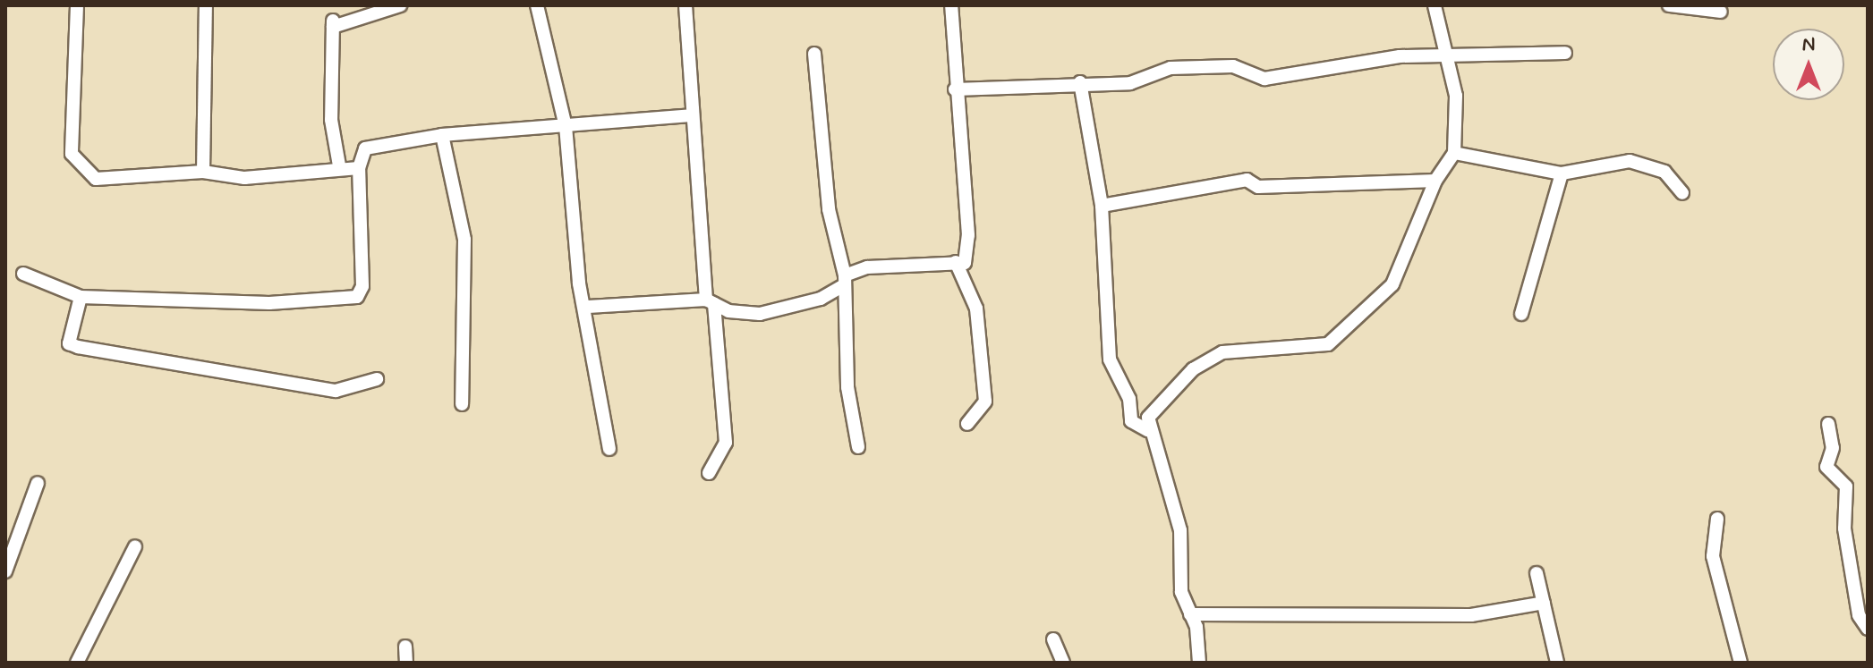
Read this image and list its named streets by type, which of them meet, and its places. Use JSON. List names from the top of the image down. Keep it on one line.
{"north":"top"}
